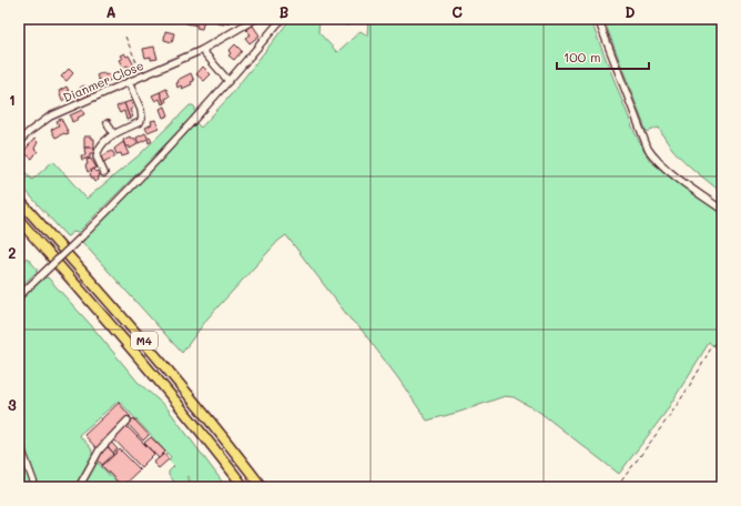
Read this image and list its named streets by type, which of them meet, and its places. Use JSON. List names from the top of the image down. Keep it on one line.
{"streets":{"highway":["M4"],"street":["Dianmer Close"]},"scale_bar":"100 m","grid":{"columns":["A","B","C","D"],"rows":["1","2","3"]}}
